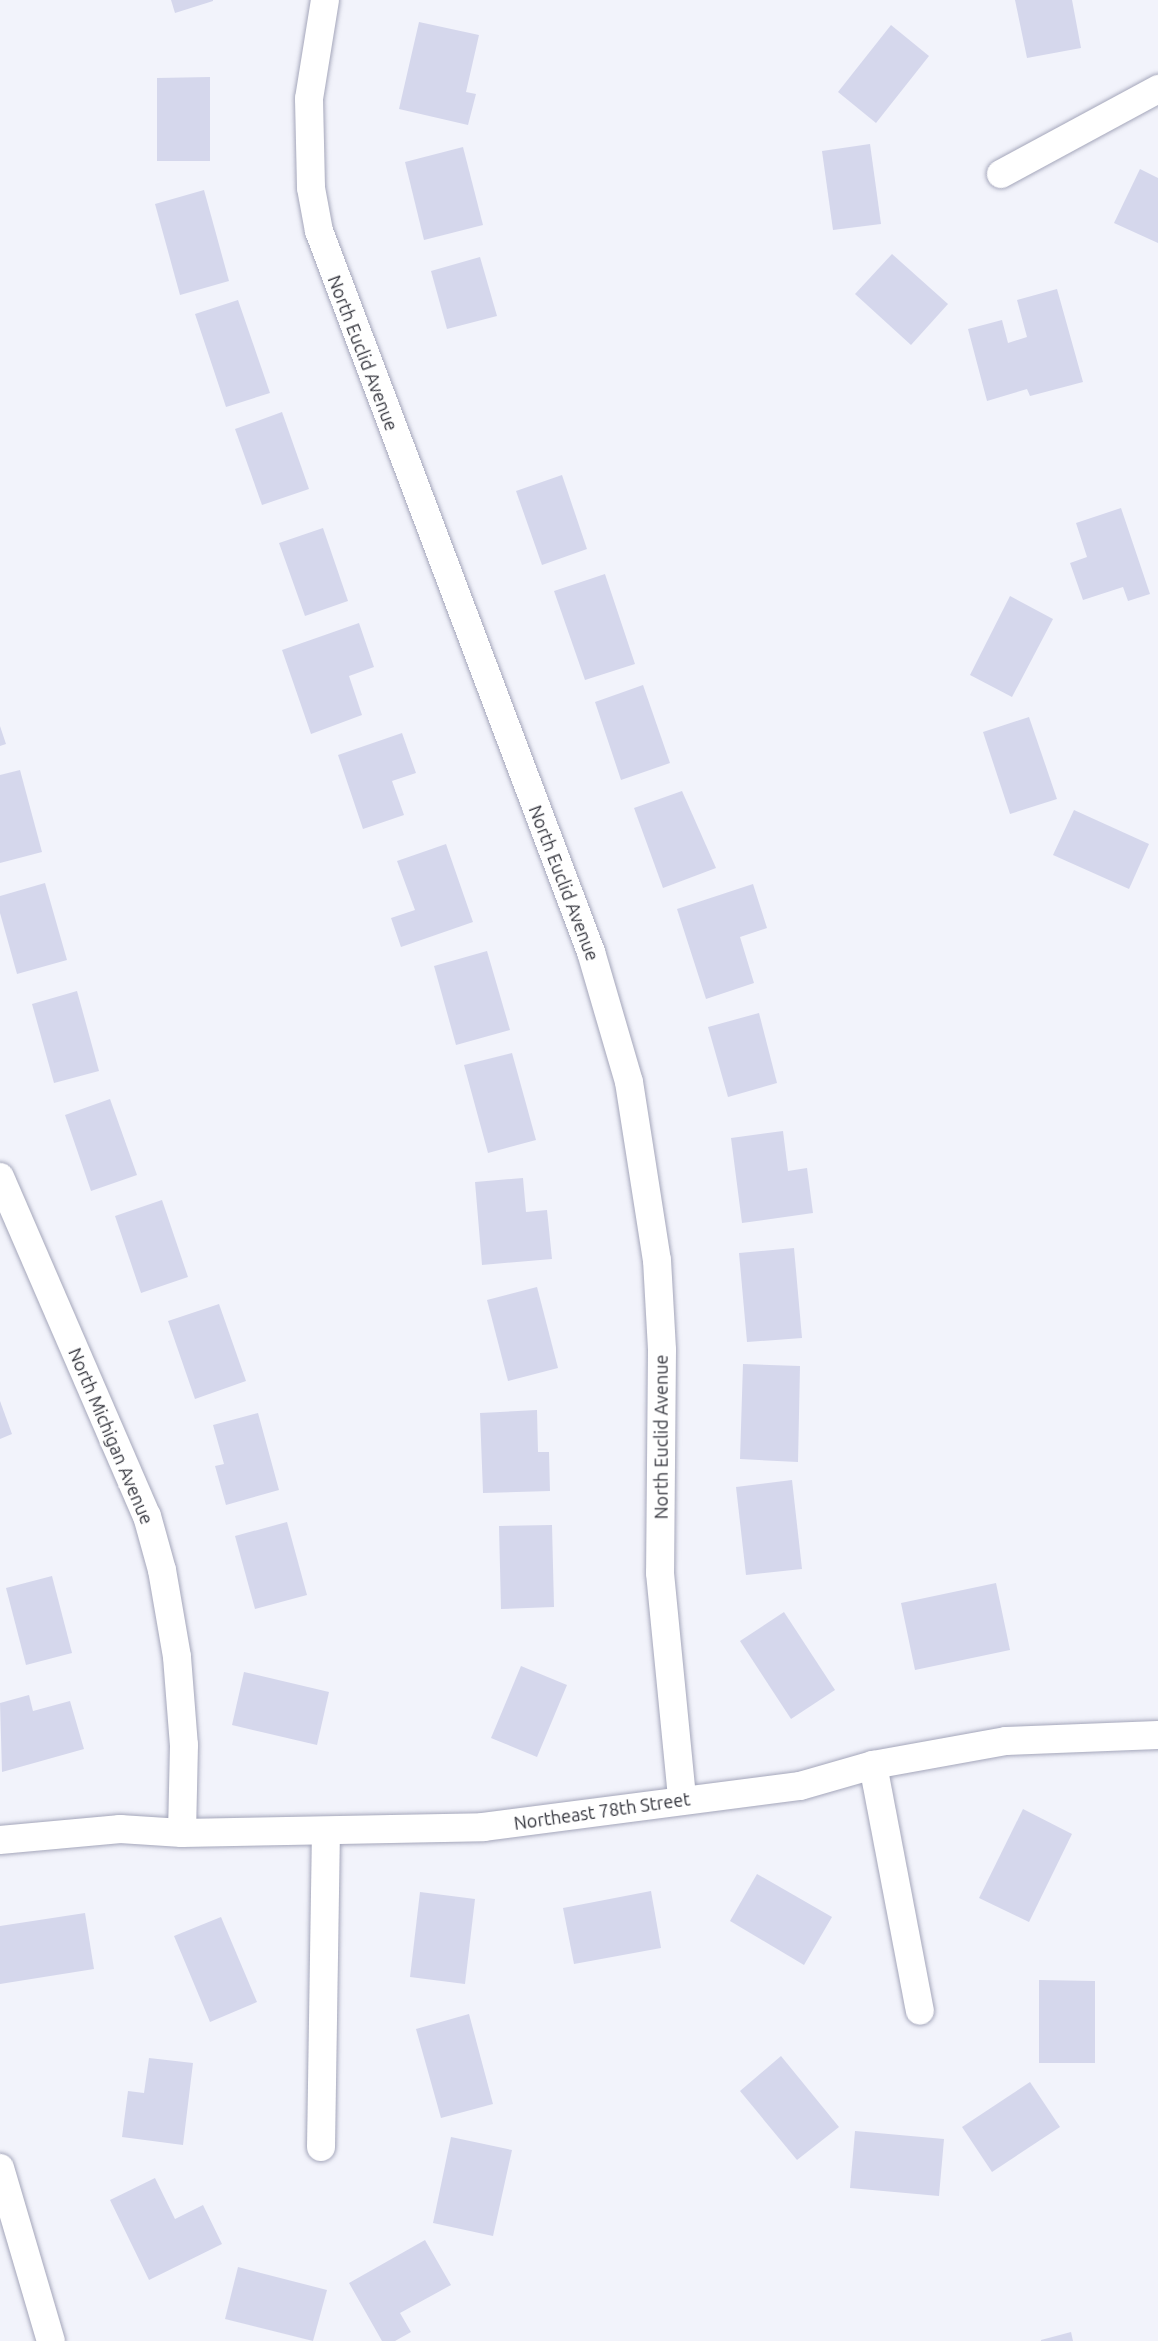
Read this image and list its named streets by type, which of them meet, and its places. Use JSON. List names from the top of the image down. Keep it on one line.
{"streets":{"street":["North Euclid Avenue","North Michigan Avenue","Northeast 78th Street"]},"crossings":[["North Euclid Avenue","Northeast 78th Street"],["North Michigan Avenue","Northeast 78th Street"]]}
